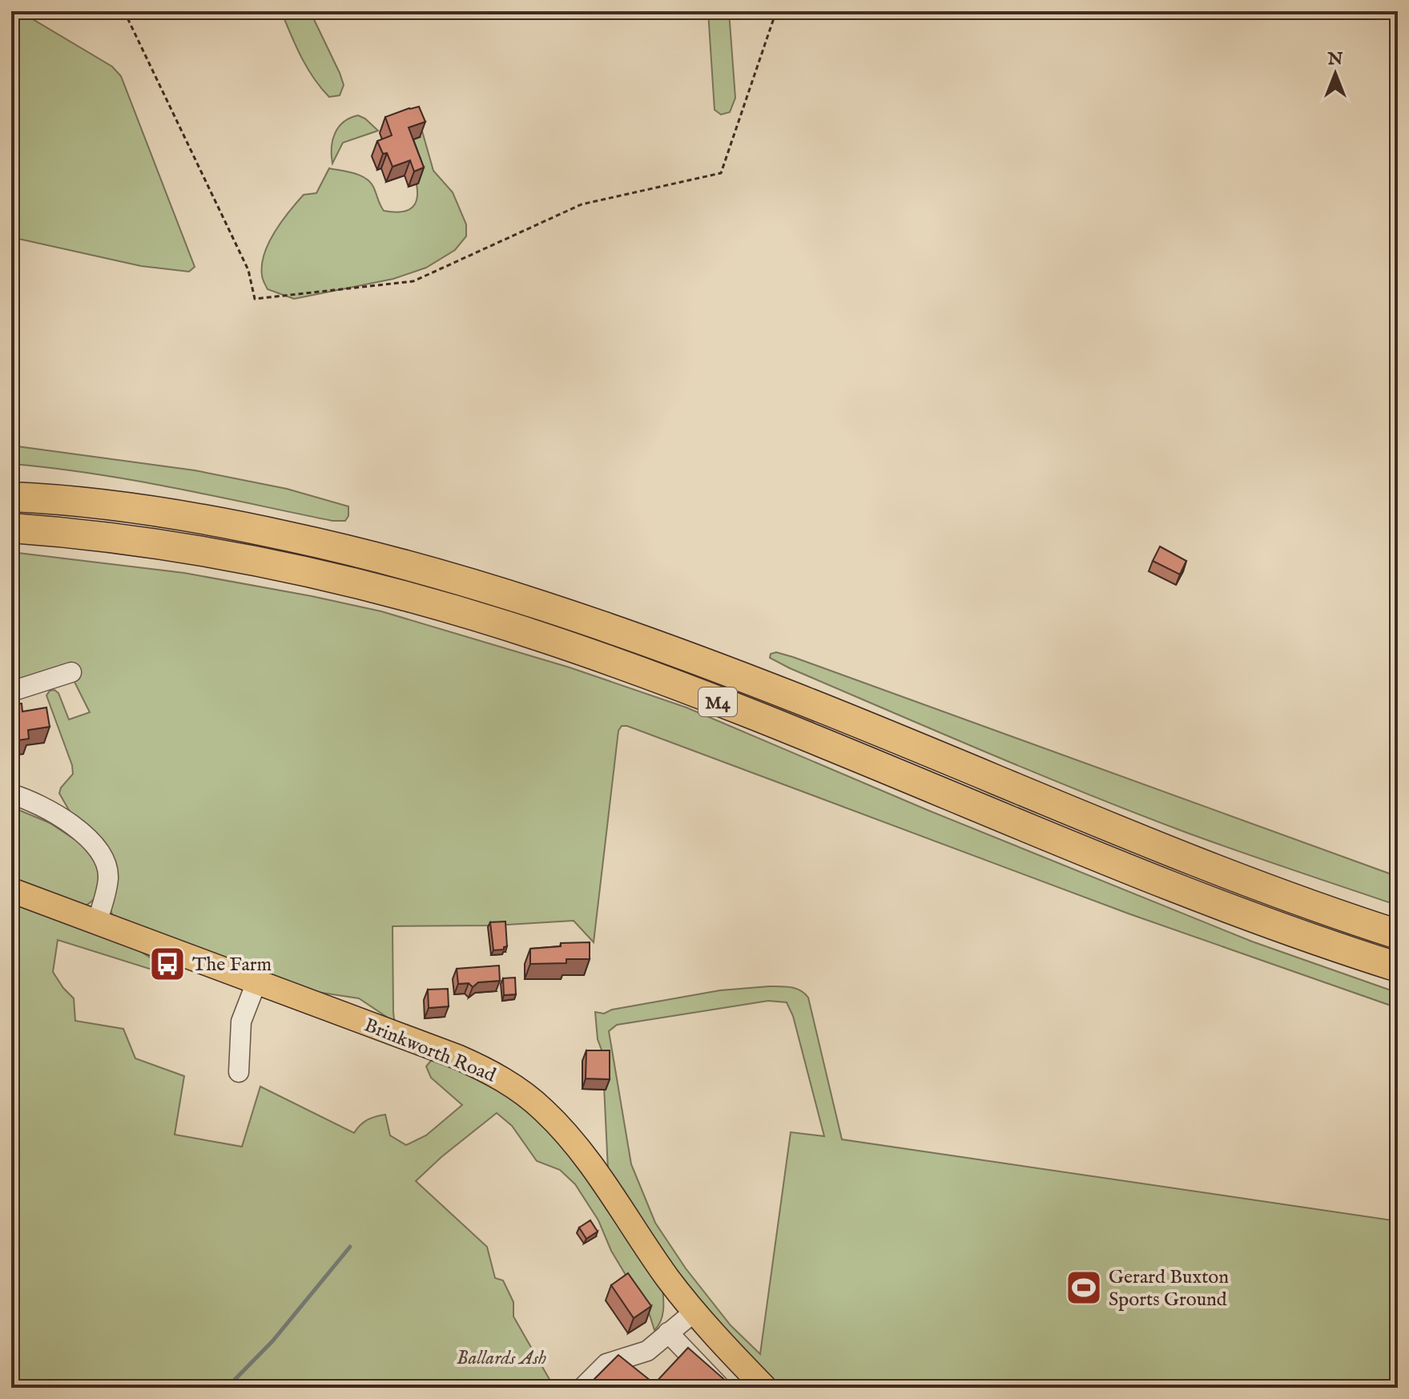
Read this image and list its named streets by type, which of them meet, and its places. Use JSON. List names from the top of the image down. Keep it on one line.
{"streets":{"highway":["M4"],"main road":["Brinkworth Road"]},"parks":["Ballards Ash"],"places":{"bus stop":["The Farm"],"sports":["Gerard Buxton Sports Ground"]},"north":"top"}
